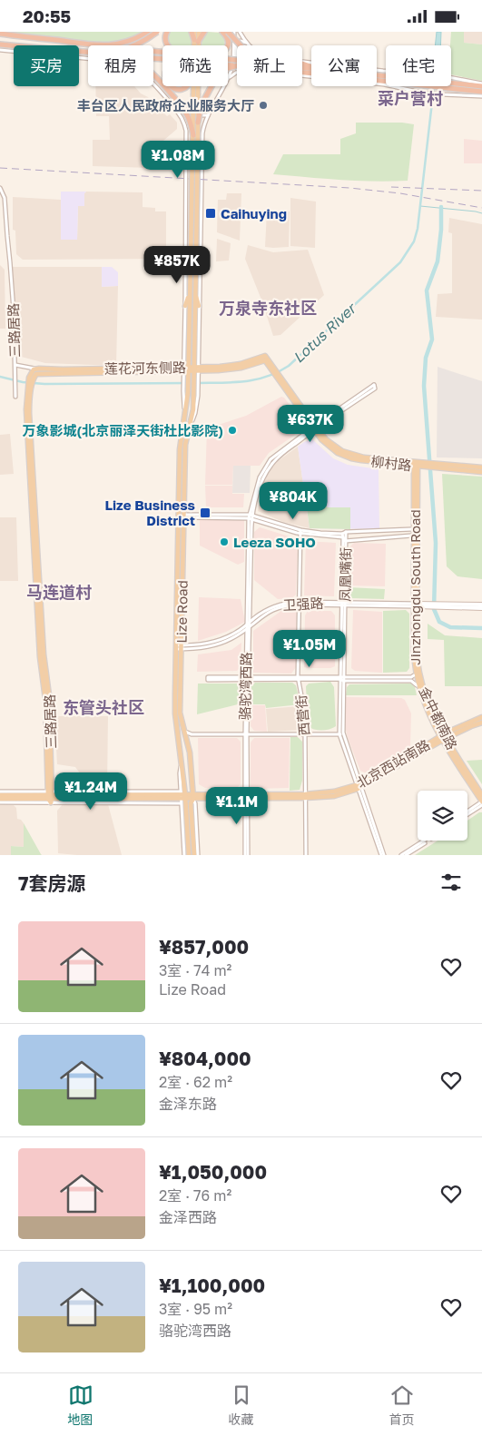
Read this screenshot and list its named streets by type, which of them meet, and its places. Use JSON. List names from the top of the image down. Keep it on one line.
{"streets":{"main road":["三路居路","莲花河东侧路","柳村路","Jinzhongdu South Road","Lize Road","金中都南路","北京西站南路"],"street":["凤凰嘴街","卫强路","骆驼湾西路","西营街"]},"crossings":[["莲花河东侧路","柳村路"],["莲花河东侧路","Lize Road"],["柳村路","Jinzhongdu South Road"],["柳村路","骆驼湾西路"],["凤凰嘴街","卫强路"],["凤凰嘴街","北京西站南路"],["Jinzhongdu South Road","卫强路"],["Jinzhongdu South Road","金中都南路"],["Jinzhongdu South Road","北京西站南路"],["卫强路","Lize Road"],["卫强路","骆驼湾西路"],["卫强路","西营街"],["Lize Road","北京西站南路"],["骆驼湾西路","北京西站南路"],["西营街","北京西站南路"],["金中都南路","北京西站南路"]],"districts":["菜户营村","万泉寺东社区","马连道村","东管头社区"],"water":["Lotus River"],"places":{"other":["丰台区人民政府企业服务大厅","万象影城(北京丽泽天街杜比影院)","Leeza SOHO"],"transit":["Caihuying","Lize Business District"]},"page":{"status":"20:55","chip":["买房","租房","筛选","新上","公寓","住宅"],"price":["¥1.08M","¥857K","¥637K","¥804K","¥1.05M","¥1.24M","¥1.1M"],"heading":"7套房源","list":[{"name":"¥857,000","note":"3室 · 74 m² · Lize Road"},{"name":"¥804,000","note":"2室 · 62 m² · 金泽东路"},{"name":"¥1,050,000","note":"2室 · 76 m² · 金泽西路"},{"name":"¥1,100,000","note":"3室 · 95 m² · 骆驼湾西路"}],"tabs":["地图","收藏","首页"]}}
